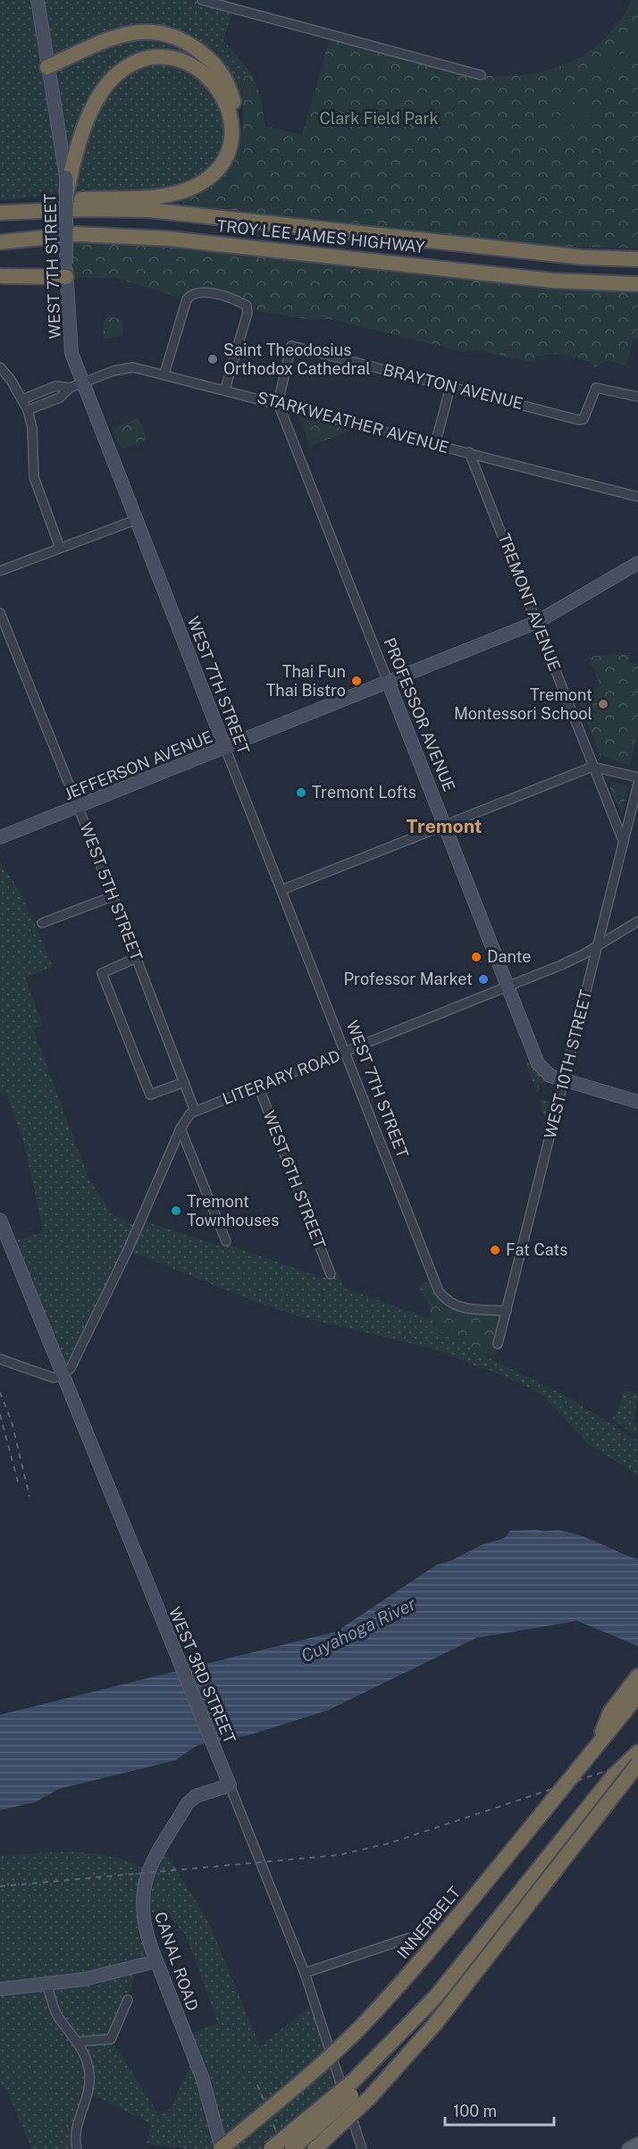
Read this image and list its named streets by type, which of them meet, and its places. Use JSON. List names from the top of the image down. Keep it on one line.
{"streets":{"highway":["TROY LEE JAMES HIGHWAY","INNERBELT"],"street":["WEST 7TH STREET","BRAYTON AVENUE","STARKWEATHER AVENUE","TREMONT AVENUE","PROFESSOR AVENUE","JEFFERSON AVENUE","WEST 5TH STREET","WEST 10TH STREET","LITERARY ROAD","WEST 6TH STREET","WEST 3RD STREET","CANAL ROAD"]},"crossings":[["WEST 7TH STREET","STARKWEATHER AVENUE"],["WEST 7TH STREET","JEFFERSON AVENUE"],["WEST 7TH STREET","WEST 10TH STREET"],["WEST 7TH STREET","LITERARY ROAD"],["BRAYTON AVENUE","STARKWEATHER AVENUE"],["BRAYTON AVENUE","PROFESSOR AVENUE"],["STARKWEATHER AVENUE","TREMONT AVENUE"],["STARKWEATHER AVENUE","PROFESSOR AVENUE"],["TREMONT AVENUE","JEFFERSON AVENUE"],["TREMONT AVENUE","WEST 10TH STREET"],["PROFESSOR AVENUE","JEFFERSON AVENUE"],["PROFESSOR AVENUE","WEST 10TH STREET"],["PROFESSOR AVENUE","LITERARY ROAD"],["JEFFERSON AVENUE","WEST 5TH STREET"],["WEST 5TH STREET","LITERARY ROAD"],["WEST 10TH STREET","LITERARY ROAD"],["LITERARY ROAD","WEST 6TH STREET"],["LITERARY ROAD","WEST 3RD STREET"],["WEST 3RD STREET","CANAL ROAD"],["INNERBELT","CANAL ROAD"]],"districts":["Tremont"],"water":["Cuyahoga River"],"parks":["Clark Field Park"],"places":["Saint Theodosius Orthodox Cathedral","Thai Fun Thai Bistro","Tremont Montessori School","Tremont Lofts","Dante","Professor Market","Tremont Townhouses","Fat Cats"],"scale_bar":"100 m"}
